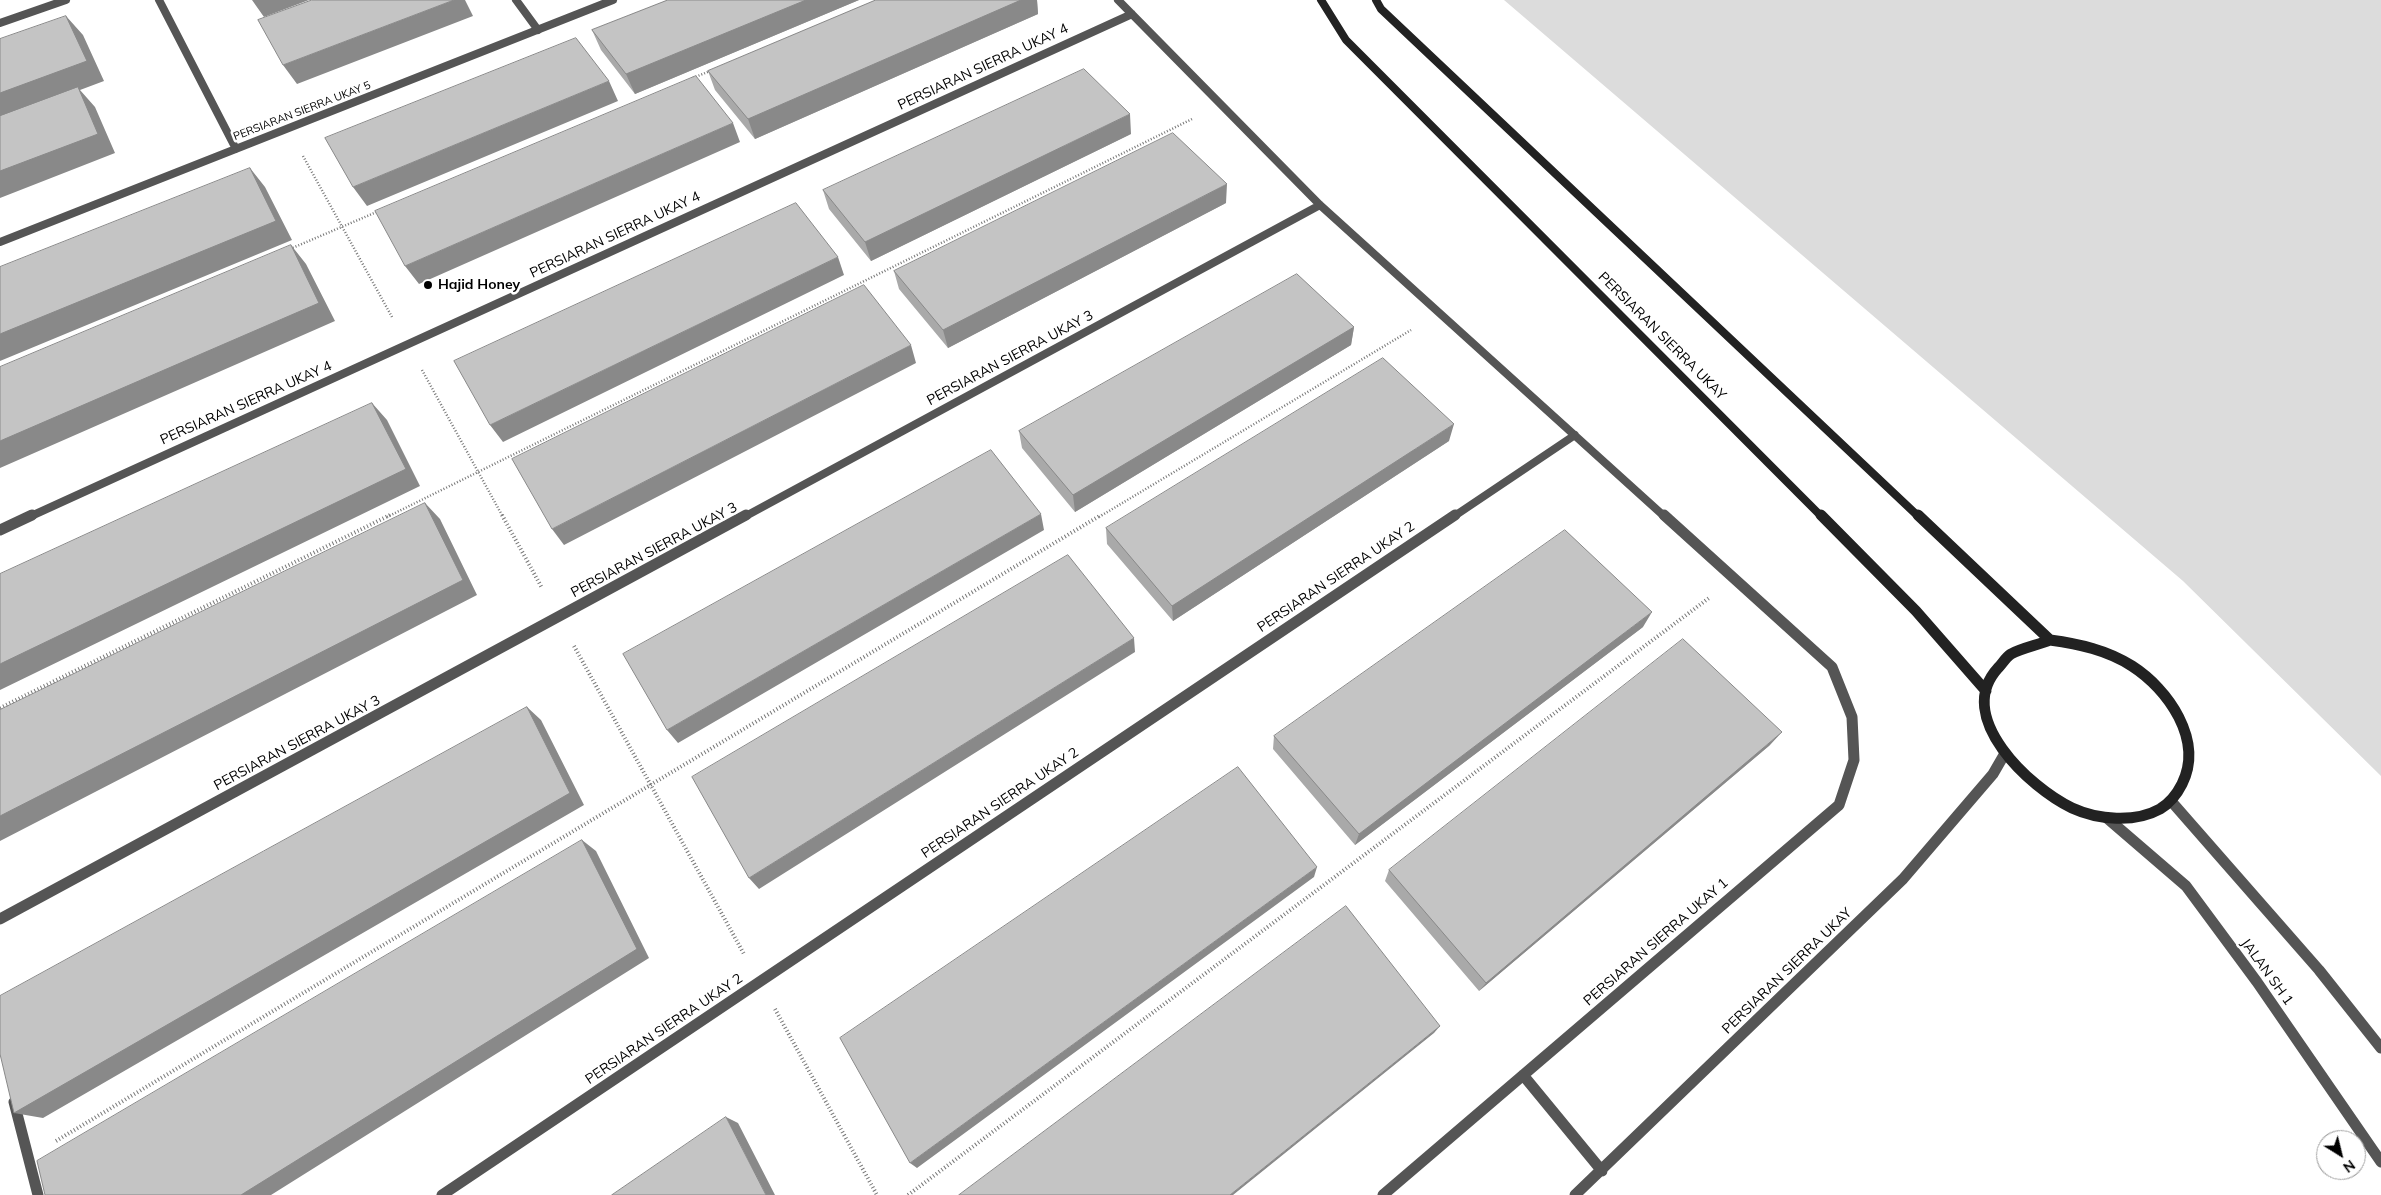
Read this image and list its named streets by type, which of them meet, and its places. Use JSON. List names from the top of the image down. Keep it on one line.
{"streets":{"street":["PERSIARAN SIERRA UKAY 4","PERSIARAN SIERRA UKAY 5","PERSIARAN SIERRA UKAY","PERSIARAN SIERRA UKAY 3","PERSIARAN SIERRA UKAY 2","PERSIARAN SIERRA UKAY 1","JALAN SH 1"]},"places":["Hajid Honey"],"north":"bottom right"}
